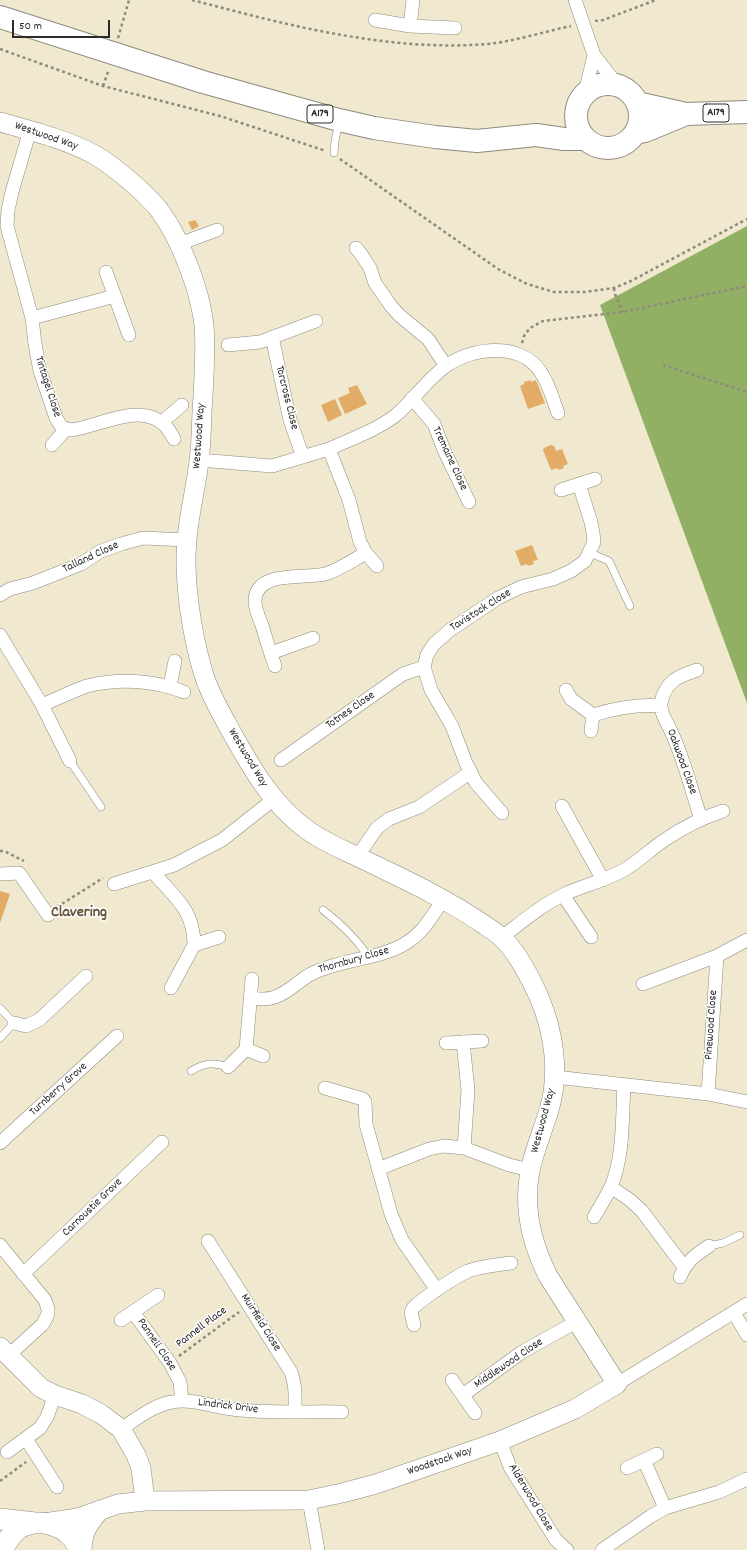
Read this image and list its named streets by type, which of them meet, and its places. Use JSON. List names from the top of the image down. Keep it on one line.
{"streets":{"highway":["A179"],"street":["Westwood Way","Tintagel Close","Torcross Close","Tremaine Close","Talland Close","Tavistock Close","Totnes Close","Oakwood Close","Thornbury Close","Pinewood Close","Turnberry Grove","Carnoustie Grove","Muirfield Close","Pannell Close","Middlewood Close","Lindrick Drive","Woodstock Way","Alderwood Close"],"path":["Pannell Place"]},"crossings":[["Westwood Way","Tintagel Close"],["Westwood Way","Talland Close"],["Westwood Way","Thornbury Close"],["Westwood Way","Middlewood Close"],["Westwood Way","Woodstock Way"],["Tavistock Close","Totnes Close"],["Muirfield Close","Lindrick Drive"],["Pannell Close","Lindrick Drive"],["Woodstock Way","Alderwood Close"]],"districts":["Clavering"],"scale_bar":"50 m"}
